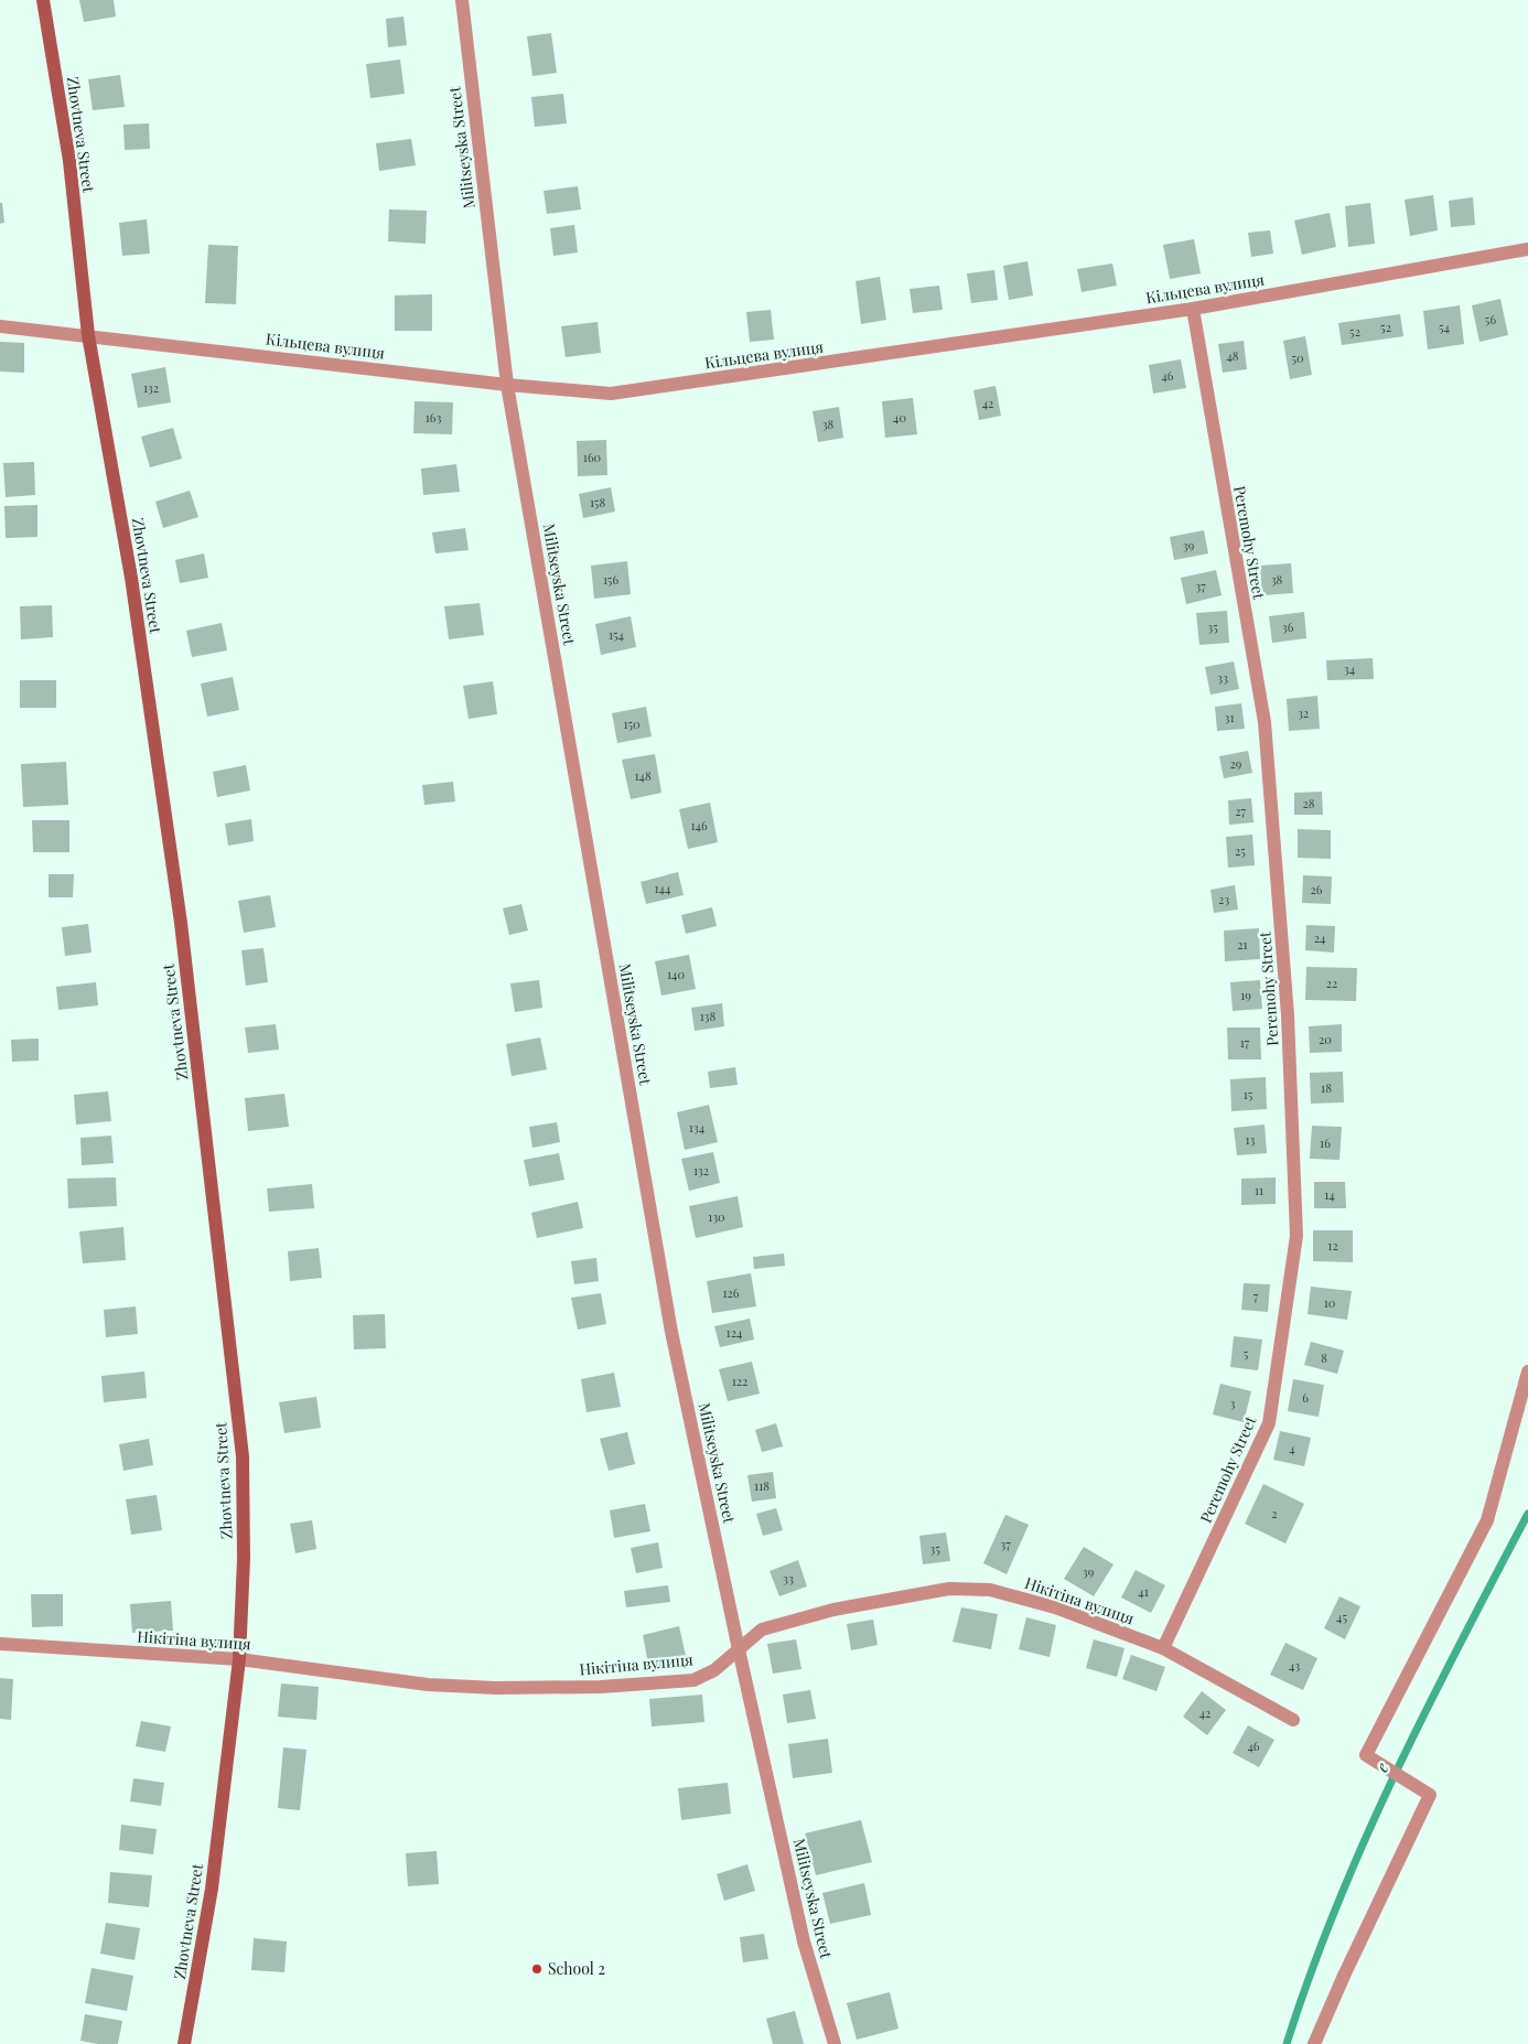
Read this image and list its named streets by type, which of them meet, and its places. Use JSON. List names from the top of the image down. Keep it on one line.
{"streets":{"main road":["Zhovtneva Street"],"street":["Militseyska Street","Кільцева вулиця","Peremohy Street","Нікітіна вулиця"]},"crossings":[["Zhovtneva Street","Кільцева вулиця"],["Zhovtneva Street","Нікітіна вулиця"],["Militseyska Street","Кільцева вулиця"],["Militseyska Street","Нікітіна вулиця"],["Кільцева вулиця","Peremohy Street"],["Peremohy Street","Нікітіна вулиця"]],"water":["e"],"places":["School 2"],"house_numbers":["56","52","54","52","48","50","46","132","42","163","40","38","160","158","39","156","38","37","35","36","154","34","33","32","31","150","29","148","28","27","146","25","144","26","23","24","21","140","22","19","138","20","17","18","15","134","13","16","132","11","14","130","12","126","7","10","124","5","8","122","6","3","4","118","2","37","35","39","33","41","45","43","42","46"]}
